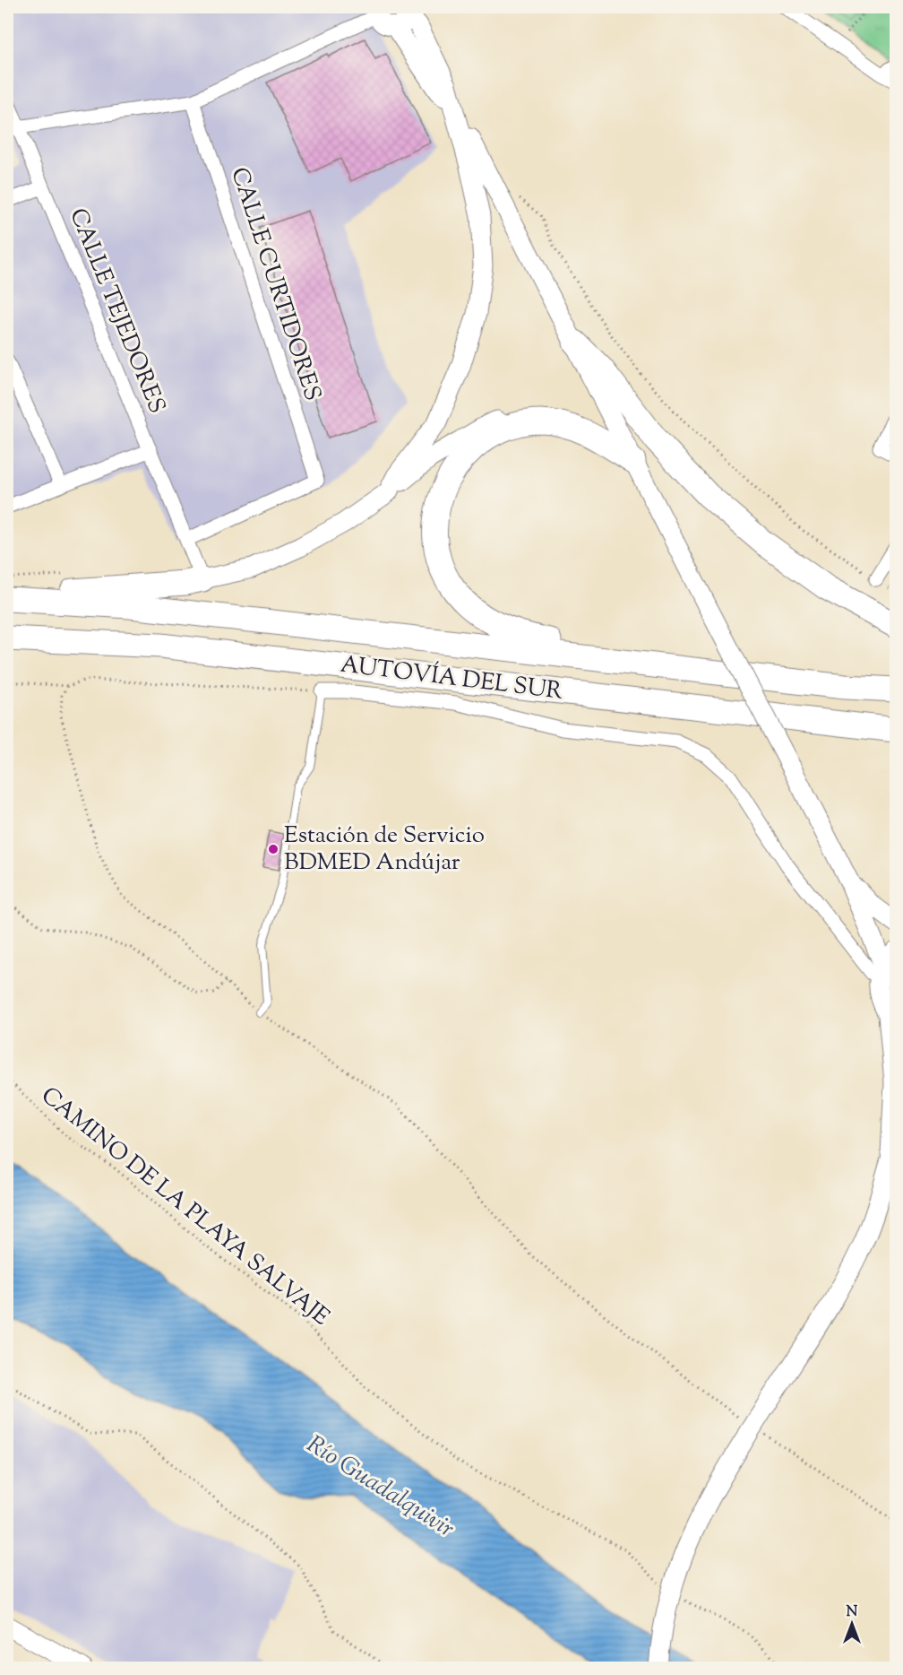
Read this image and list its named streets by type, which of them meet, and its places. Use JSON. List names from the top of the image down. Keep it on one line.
{"streets":{"highway":["AUTOVÍA DEL SUR"],"street":["CALLE CURTIDORES","CALLE TEJEDORES"],"path":["CAMINO DE LA PLAYA SALVAJE"]},"crossings":[["CALLE CURTIDORES","CALLE TEJEDORES"]],"water":["Río Guadalquivir"],"places":["Estación de Servicio BDMED Andújar"],"north":"top"}
